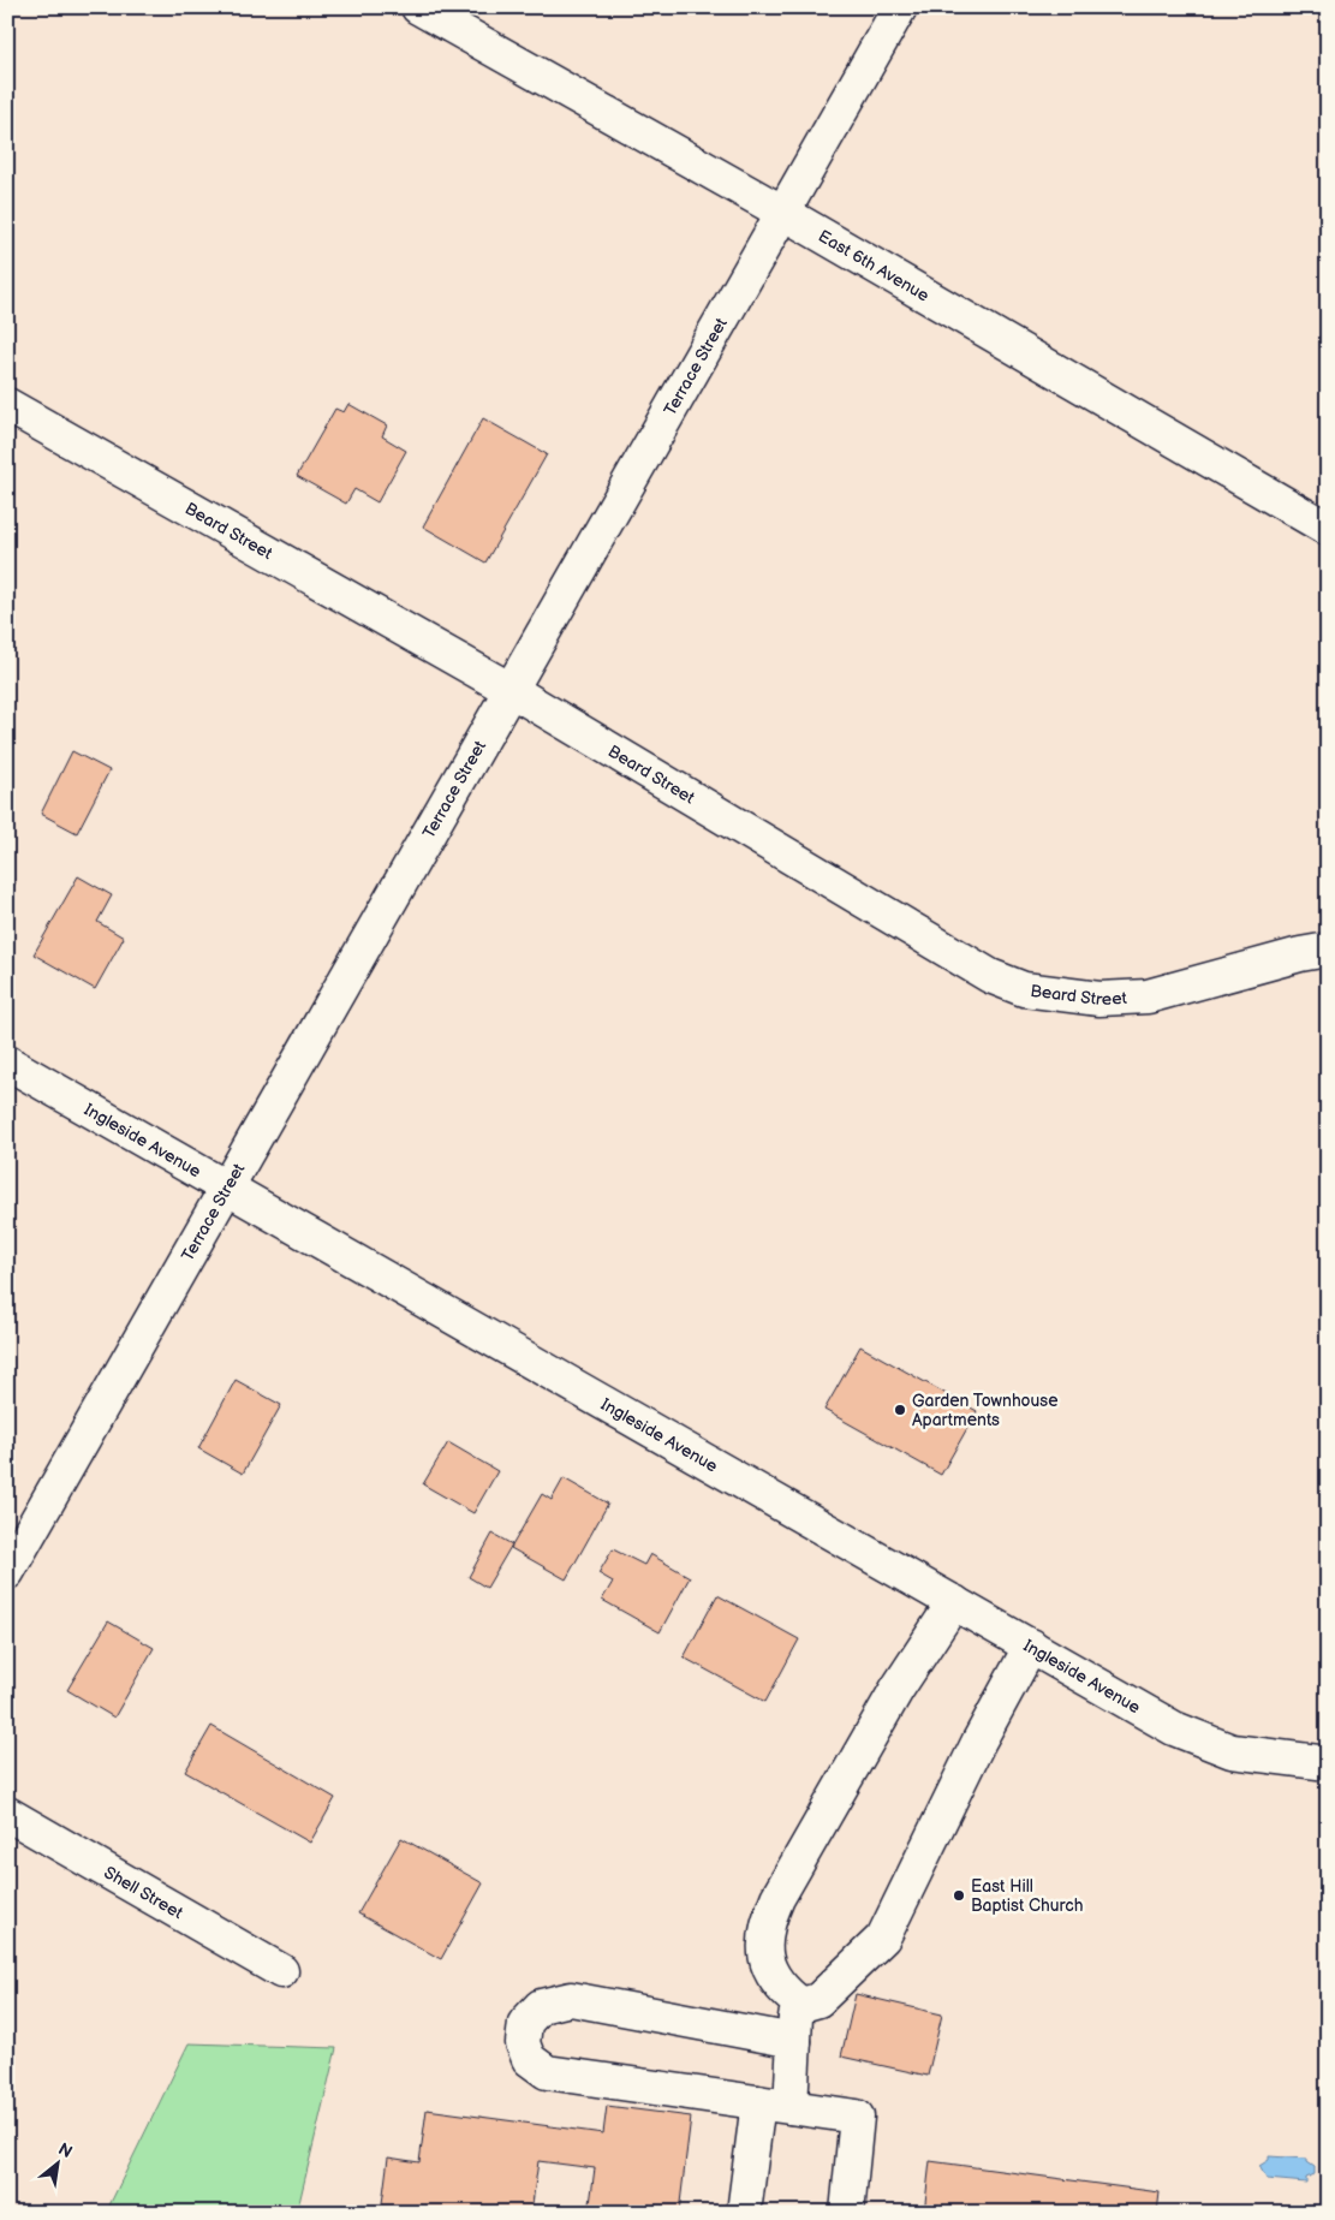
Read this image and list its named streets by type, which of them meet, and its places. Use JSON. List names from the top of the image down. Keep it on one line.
{"streets":{"street":["East 6th Avenue","Terrace Street","Beard Street","Ingleside Avenue","Shell Street"]},"crossings":[["East 6th Avenue","Terrace Street"],["Terrace Street","Beard Street"],["Terrace Street","Ingleside Avenue"]],"places":["Garden Townhouse Apartments","East Hill Baptist Church"],"north":"top right"}
